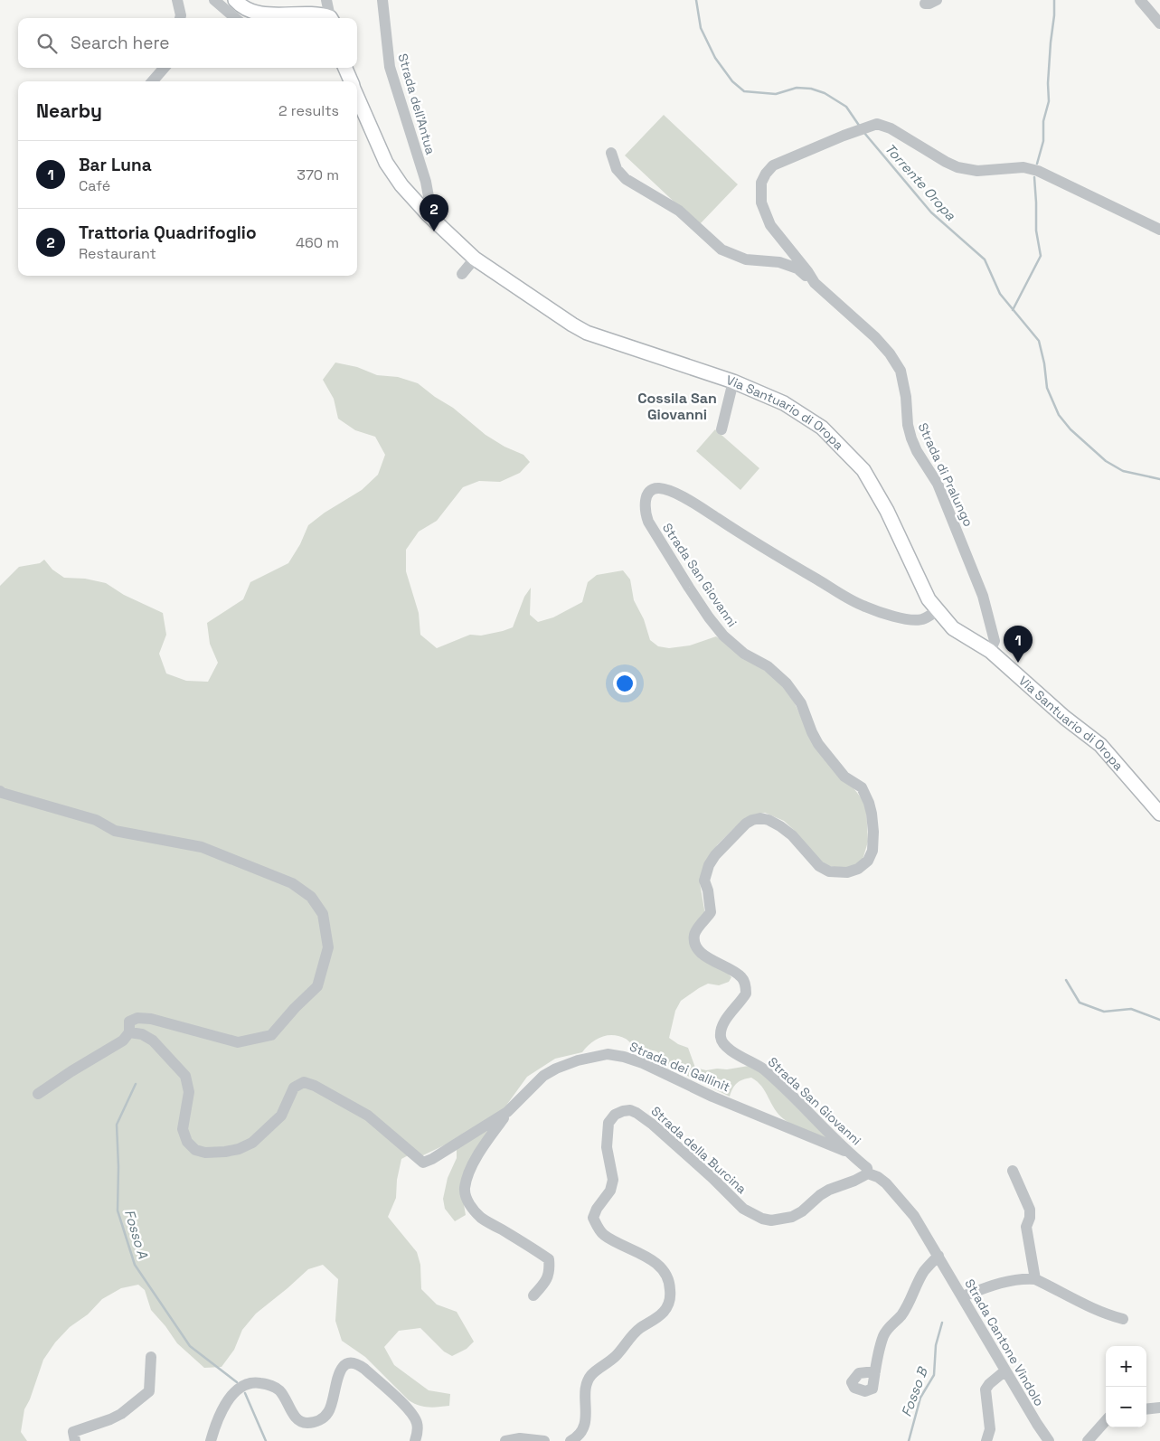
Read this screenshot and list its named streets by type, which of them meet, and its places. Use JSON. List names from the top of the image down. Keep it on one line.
{"streets":{"main road":["Via Santuario di Oropa"],"street":["Strada dell'Antua","Strada di Pralungo","Strada San Giovanni","Strada dei Gallinit","Strada della Burcina","Strada Cantone Vindolo"]},"crossings":[["Strada dell'Antua","Via Santuario di Oropa"],["Via Santuario di Oropa","Strada di Pralungo"],["Via Santuario di Oropa","Strada San Giovanni"],["Strada San Giovanni","Strada dei Gallinit"],["Strada San Giovanni","Strada della Burcina"],["Strada San Giovanni","Strada Cantone Vindolo"],["Strada della Burcina","Strada Cantone Vindolo"]],"districts":["Cossila San Giovanni"],"water":["Torrente Oropa","Fosso A","Fosso B"],"page":{"search":"Search here","heading":["Nearby","2 results"],"list":[{"mark":"1","name":"Bar Luna","note":"Café","value":"370 m"},{"mark":"2","name":"Trattoria Quadrifoglio","note":"Restaurant","value":"460 m"}],"pins":["2","1"],"map_buttons":["+","−"]}}
